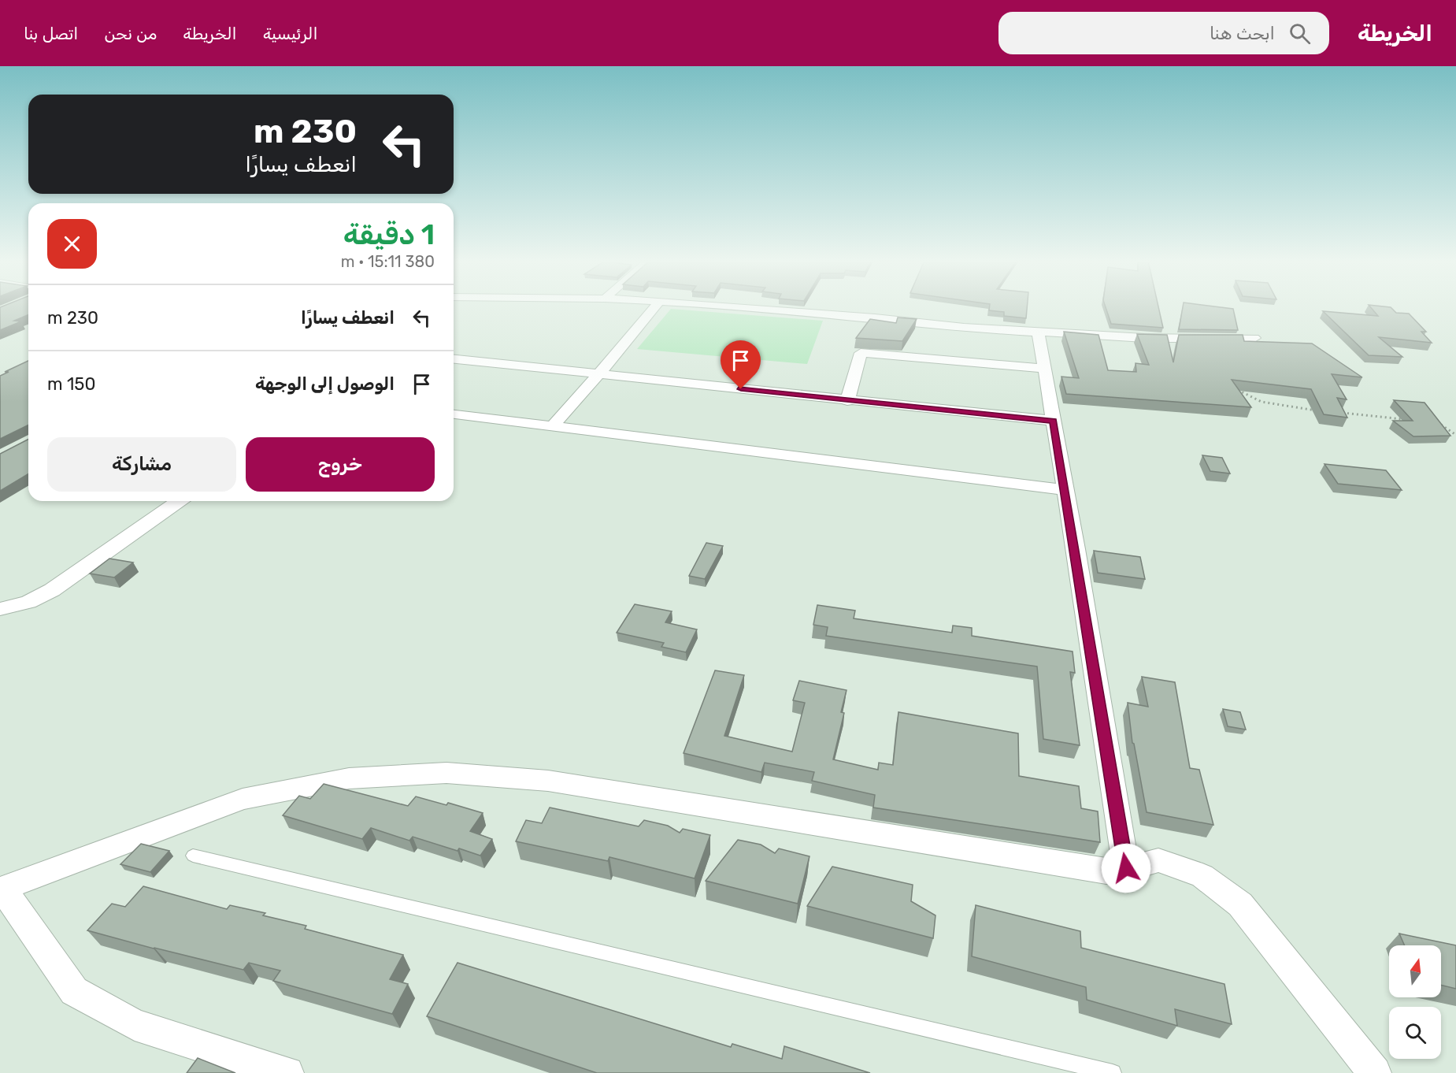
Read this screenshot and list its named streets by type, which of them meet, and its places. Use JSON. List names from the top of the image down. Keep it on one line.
{"north":"top","page":{"header":"الخريطة","search":"ابحث هنا","nav":["الرئيسية","الخريطة","من نحن","اتصل بنا"],"turn":["230 m","انعطف يسارًا"],"heading":["1 دقيقة","380 m · 15:11"],"list":[{"name":"انعطف يسارًا","value":"230 m"},{"name":"الوصول إلى الوجهة","value":"150 m"}],"buttons":["خروج","مشاركة"]}}
